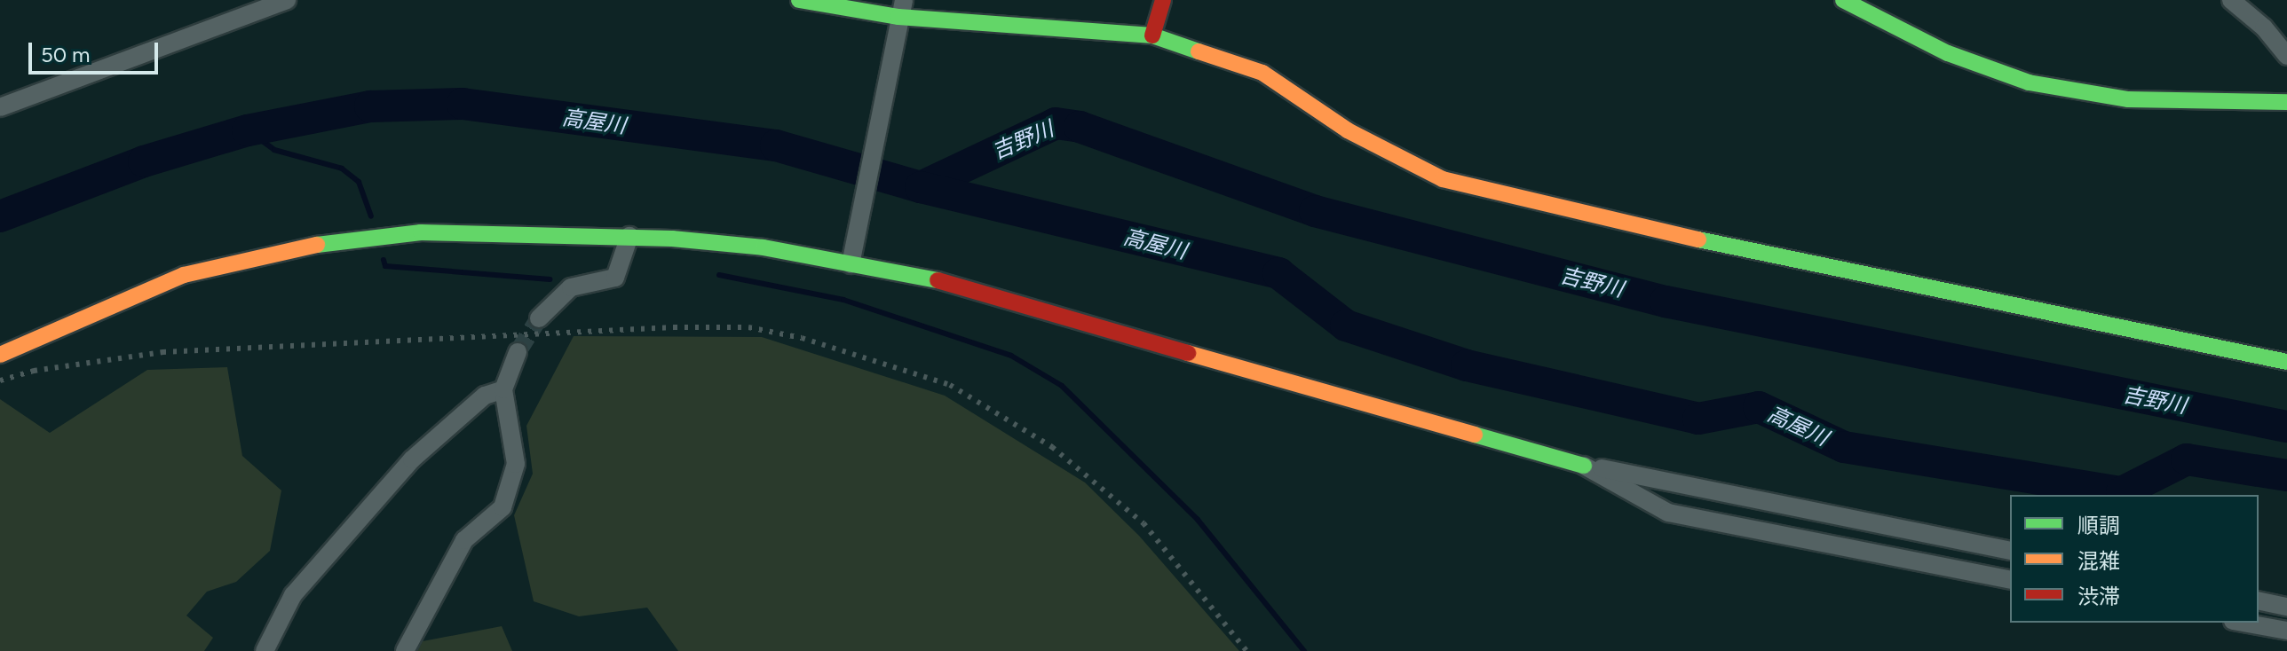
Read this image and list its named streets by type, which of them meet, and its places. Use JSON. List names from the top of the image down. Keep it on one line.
{"water":["高屋川","吉野川"],"legend":["順調","混雑","渋滞"],"scale_bar":"50 m"}
